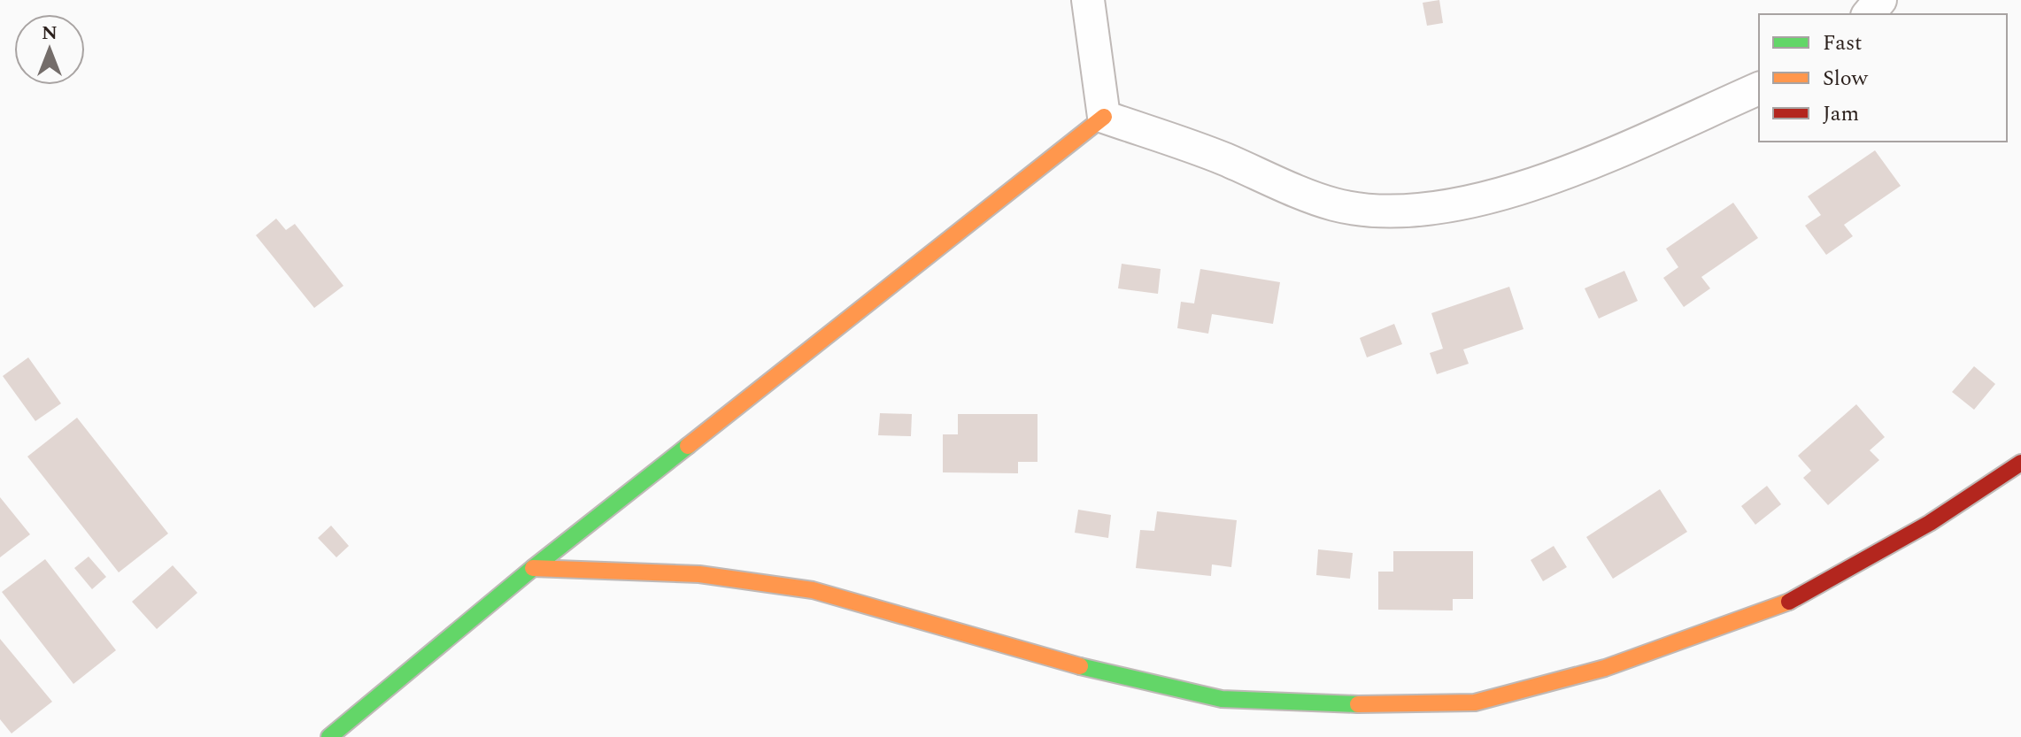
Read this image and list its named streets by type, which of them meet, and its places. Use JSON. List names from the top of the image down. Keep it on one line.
{"legend":["Fast","Slow","Jam"],"north":"top"}
